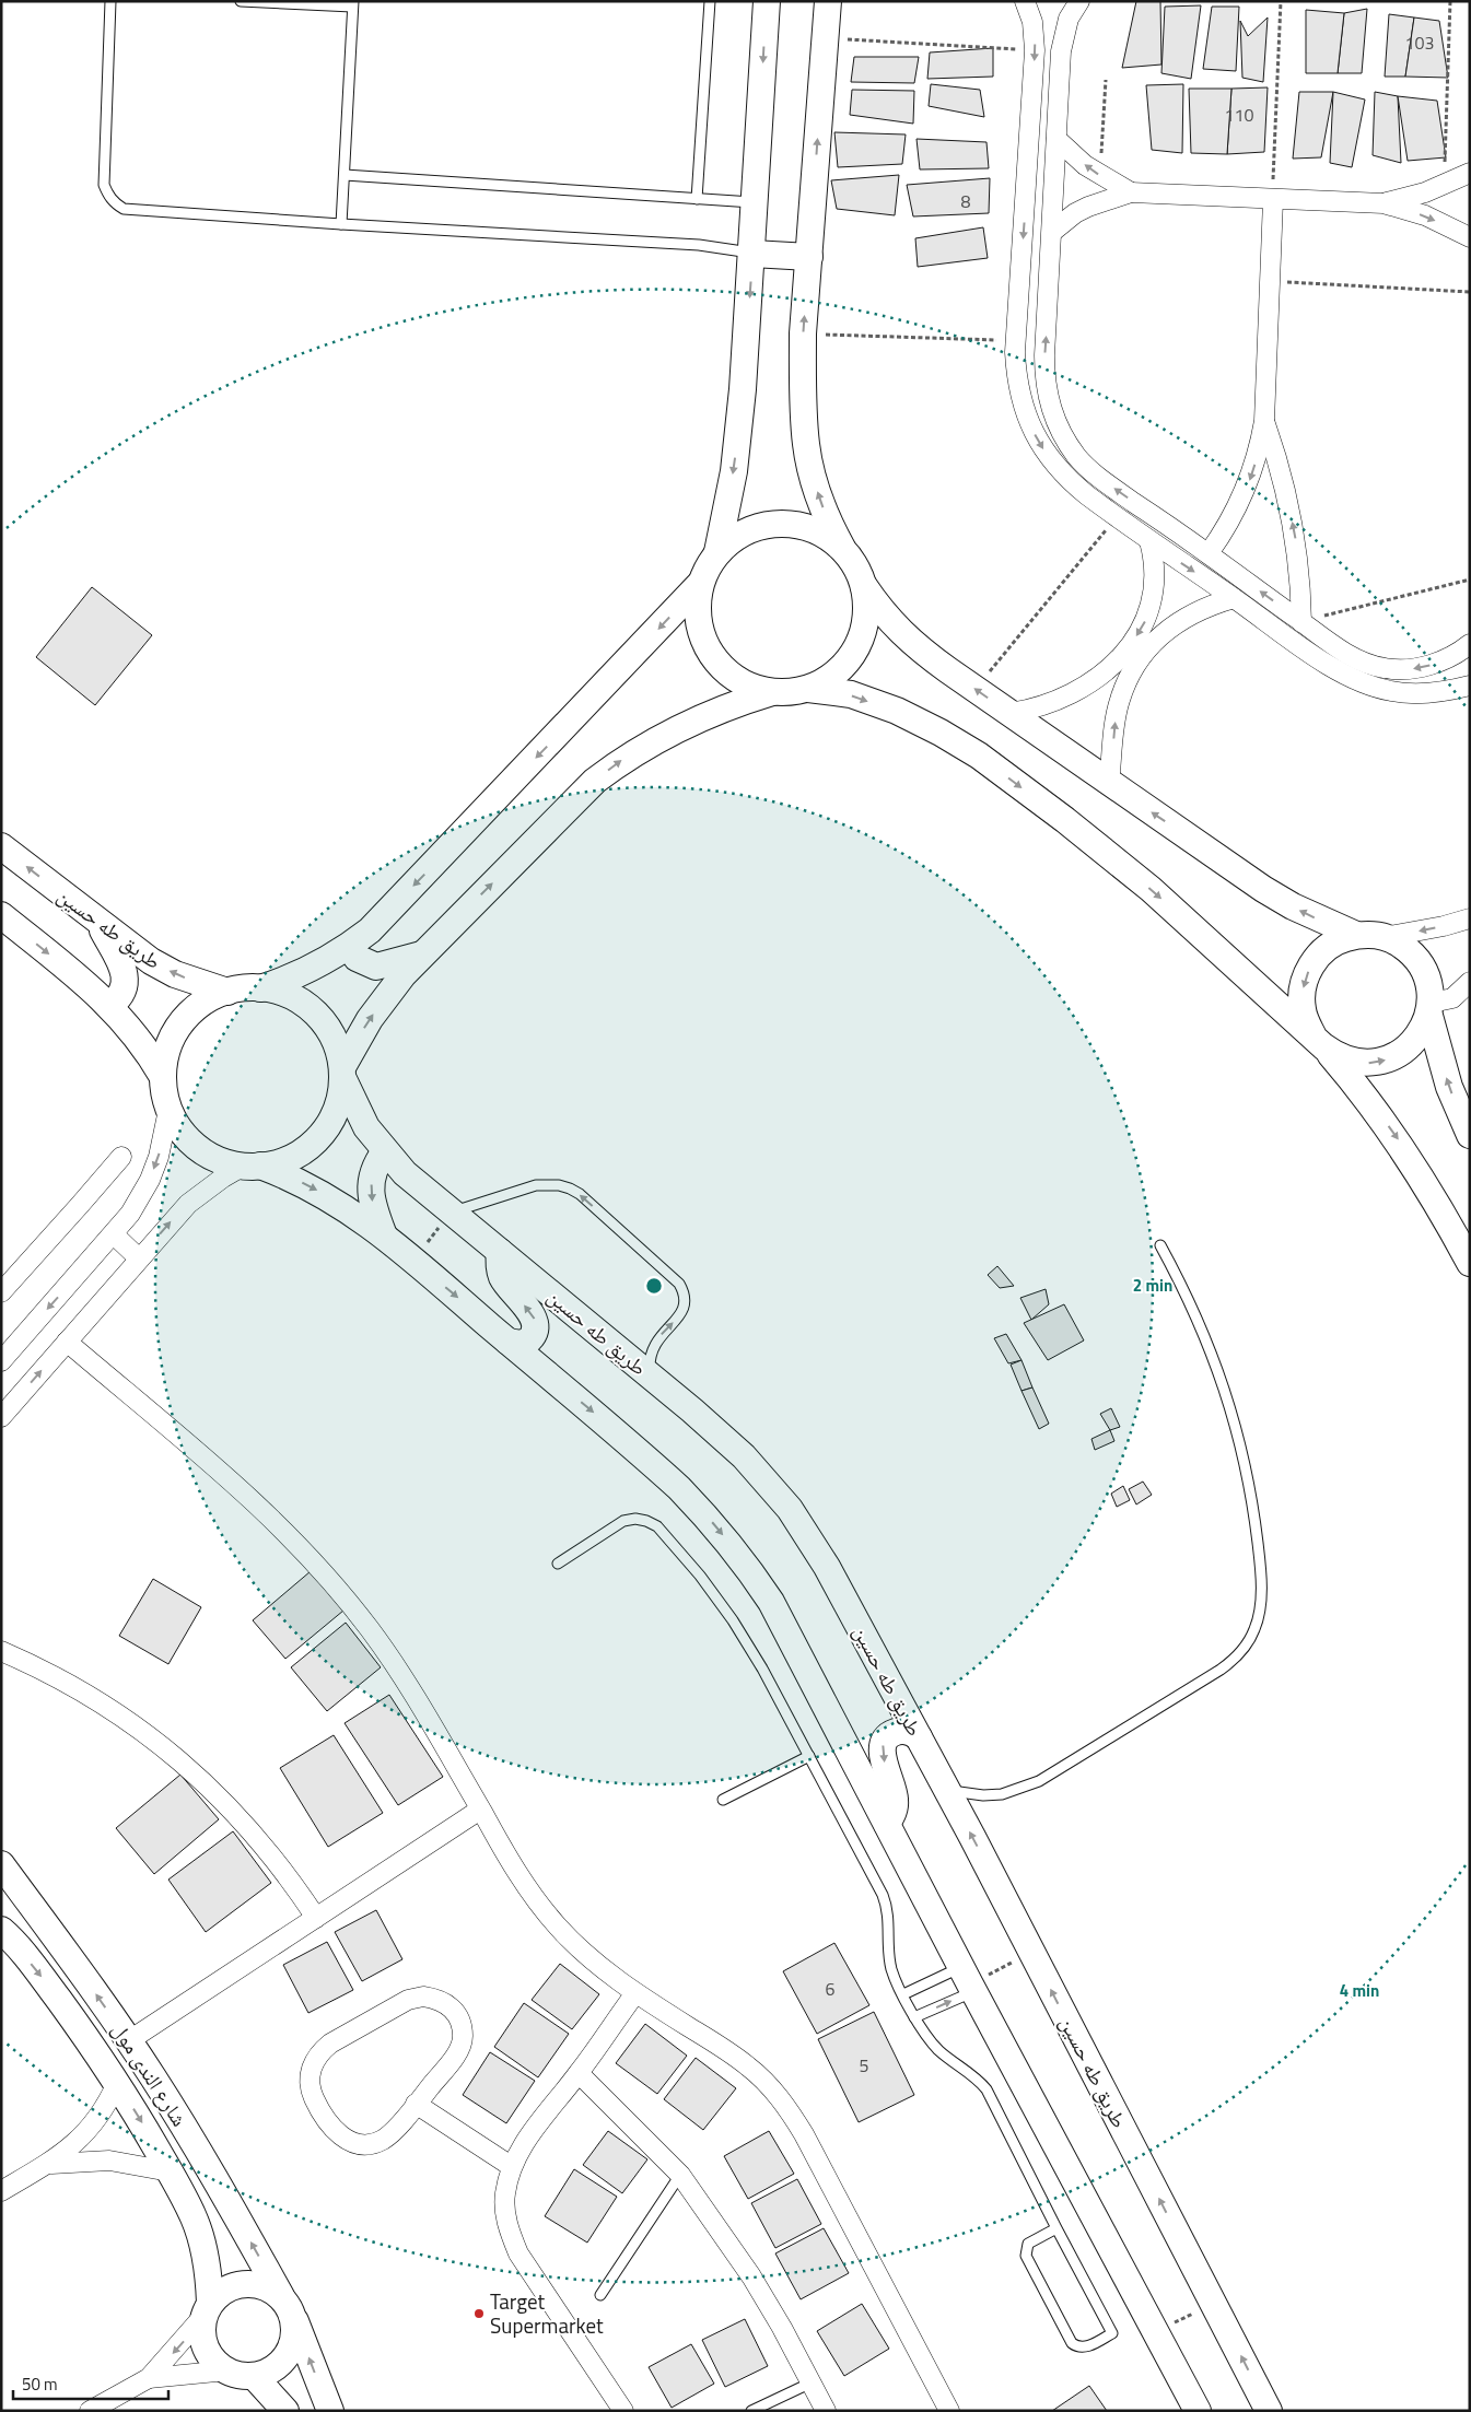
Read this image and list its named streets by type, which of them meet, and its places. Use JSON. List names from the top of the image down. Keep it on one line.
{"streets":{"street":["طريق طه حسين","شارع الندى مول"]},"places":["Target Supermarket"],"house_numbers":["103","110","8","6","5"],"scale_bar":"50 m","rings":["2 min","4 min"]}
